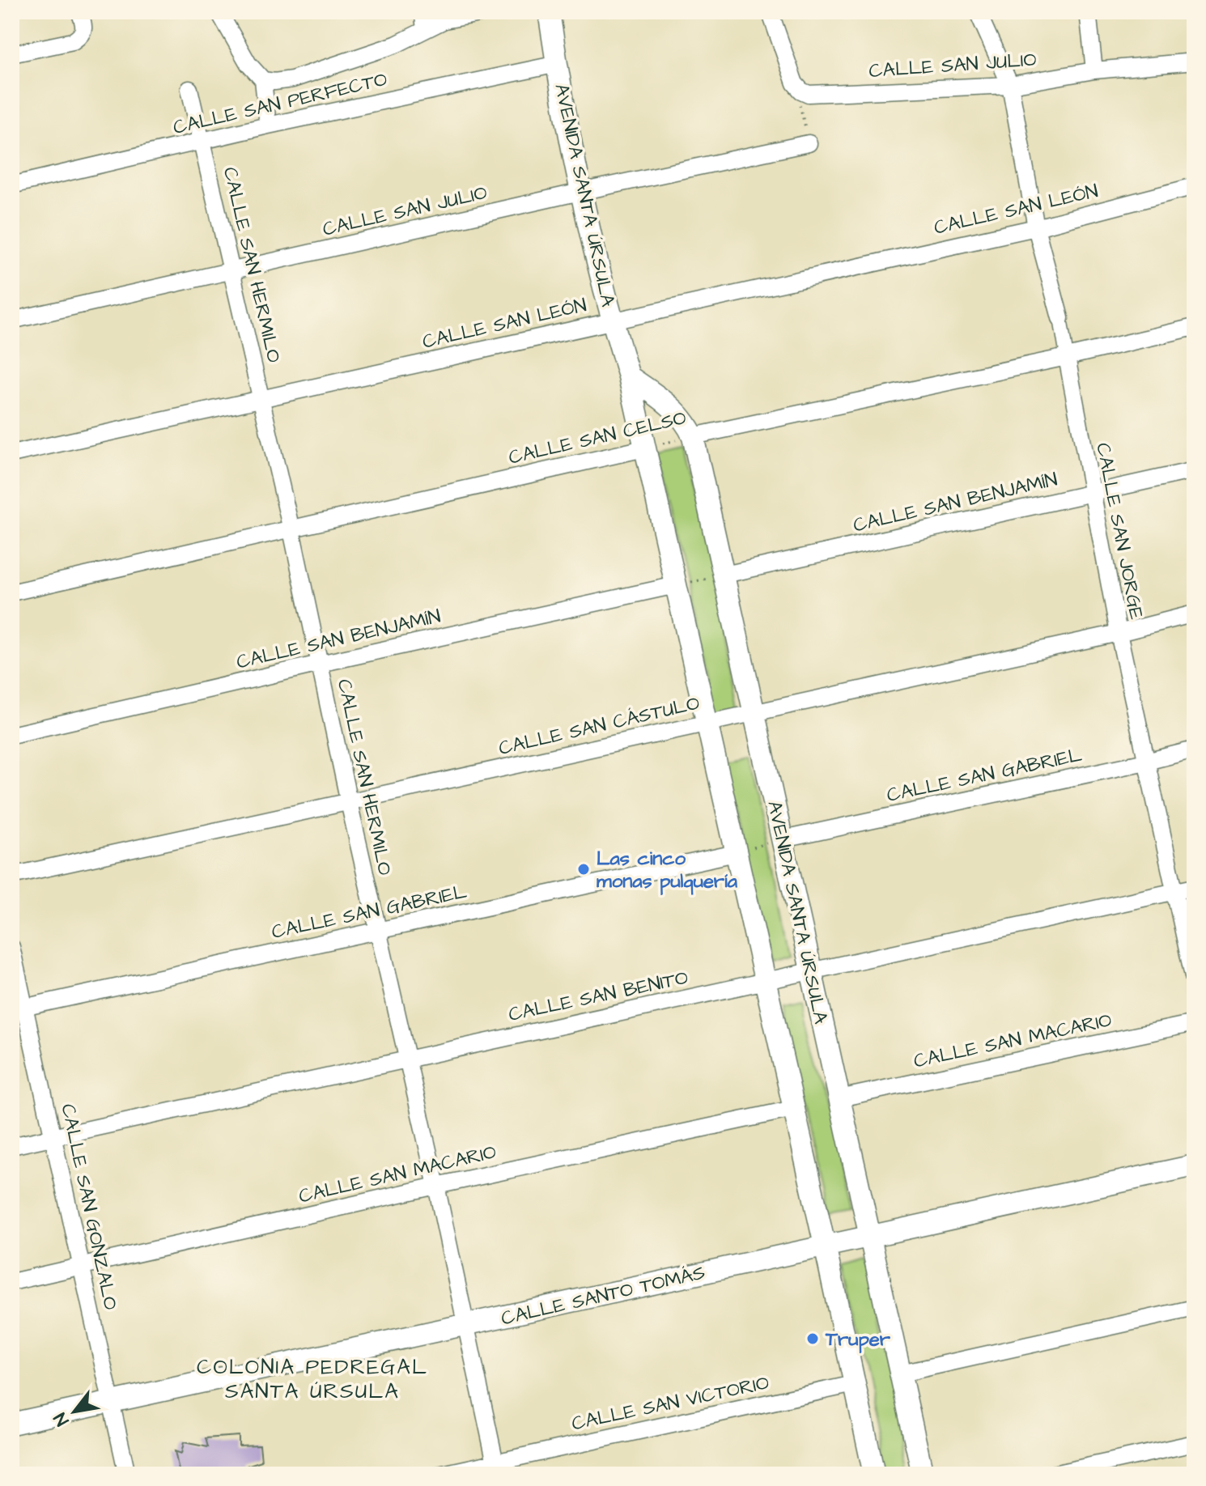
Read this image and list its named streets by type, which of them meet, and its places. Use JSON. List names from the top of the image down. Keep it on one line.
{"streets":{"street":["CALLE SAN JULIO","CALLE SAN PERFECTO","AVENIDA SANTA ÚRSULA","CALLE SAN LEÓN","CALLE SAN HERMILO","CALLE SAN CELSO","CALLE SAN BENJAMÍN","CALLE SAN JORGE","CALLE SAN CÁSTULO","CALLE SAN GABRIEL","CALLE SAN BENITO","CALLE SAN MACARIO","CALLE SAN GONZALO","CALLE SANTO TOMÁS","CALLE SAN VICTORIO"]},"crossings":[["CALLE SAN JULIO","AVENIDA SANTA ÚRSULA"],["CALLE SAN JULIO","CALLE SAN HERMILO"],["CALLE SAN JULIO","CALLE SAN JORGE"],["CALLE SAN PERFECTO","AVENIDA SANTA ÚRSULA"],["CALLE SAN PERFECTO","CALLE SAN HERMILO"],["AVENIDA SANTA ÚRSULA","CALLE SAN LEÓN"],["AVENIDA SANTA ÚRSULA","CALLE SAN CELSO"],["AVENIDA SANTA ÚRSULA","CALLE SAN BENJAMÍN"],["AVENIDA SANTA ÚRSULA","CALLE SAN CÁSTULO"],["AVENIDA SANTA ÚRSULA","CALLE SAN GABRIEL"],["AVENIDA SANTA ÚRSULA","CALLE SAN BENITO"],["AVENIDA SANTA ÚRSULA","CALLE SAN MACARIO"],["AVENIDA SANTA ÚRSULA","CALLE SANTO TOMÁS"],["AVENIDA SANTA ÚRSULA","CALLE SAN VICTORIO"],["CALLE SAN LEÓN","CALLE SAN HERMILO"],["CALLE SAN LEÓN","CALLE SAN JORGE"],["CALLE SAN HERMILO","CALLE SAN CELSO"],["CALLE SAN HERMILO","CALLE SAN BENJAMÍN"],["CALLE SAN HERMILO","CALLE SAN CÁSTULO"],["CALLE SAN HERMILO","CALLE SAN GABRIEL"],["CALLE SAN HERMILO","CALLE SAN BENITO"],["CALLE SAN HERMILO","CALLE SAN MACARIO"],["CALLE SAN HERMILO","CALLE SANTO TOMÁS"],["CALLE SAN HERMILO","CALLE SAN VICTORIO"],["CALLE SAN CELSO","CALLE SAN JORGE"],["CALLE SAN BENJAMÍN","CALLE SAN JORGE"],["CALLE SAN JORGE","CALLE SAN CÁSTULO"],["CALLE SAN JORGE","CALLE SAN GABRIEL"],["CALLE SAN JORGE","CALLE SAN BENITO"],["CALLE SAN GABRIEL","CALLE SAN GONZALO"],["CALLE SAN BENITO","CALLE SAN GONZALO"],["CALLE SAN MACARIO","CALLE SAN GONZALO"],["CALLE SAN GONZALO","CALLE SANTO TOMÁS"]],"districts":["COLONIA PEDREGAL SANTA ÚRSULA"],"places":["Las cinco monas pulquería","Truper"],"north":"bottom left"}
